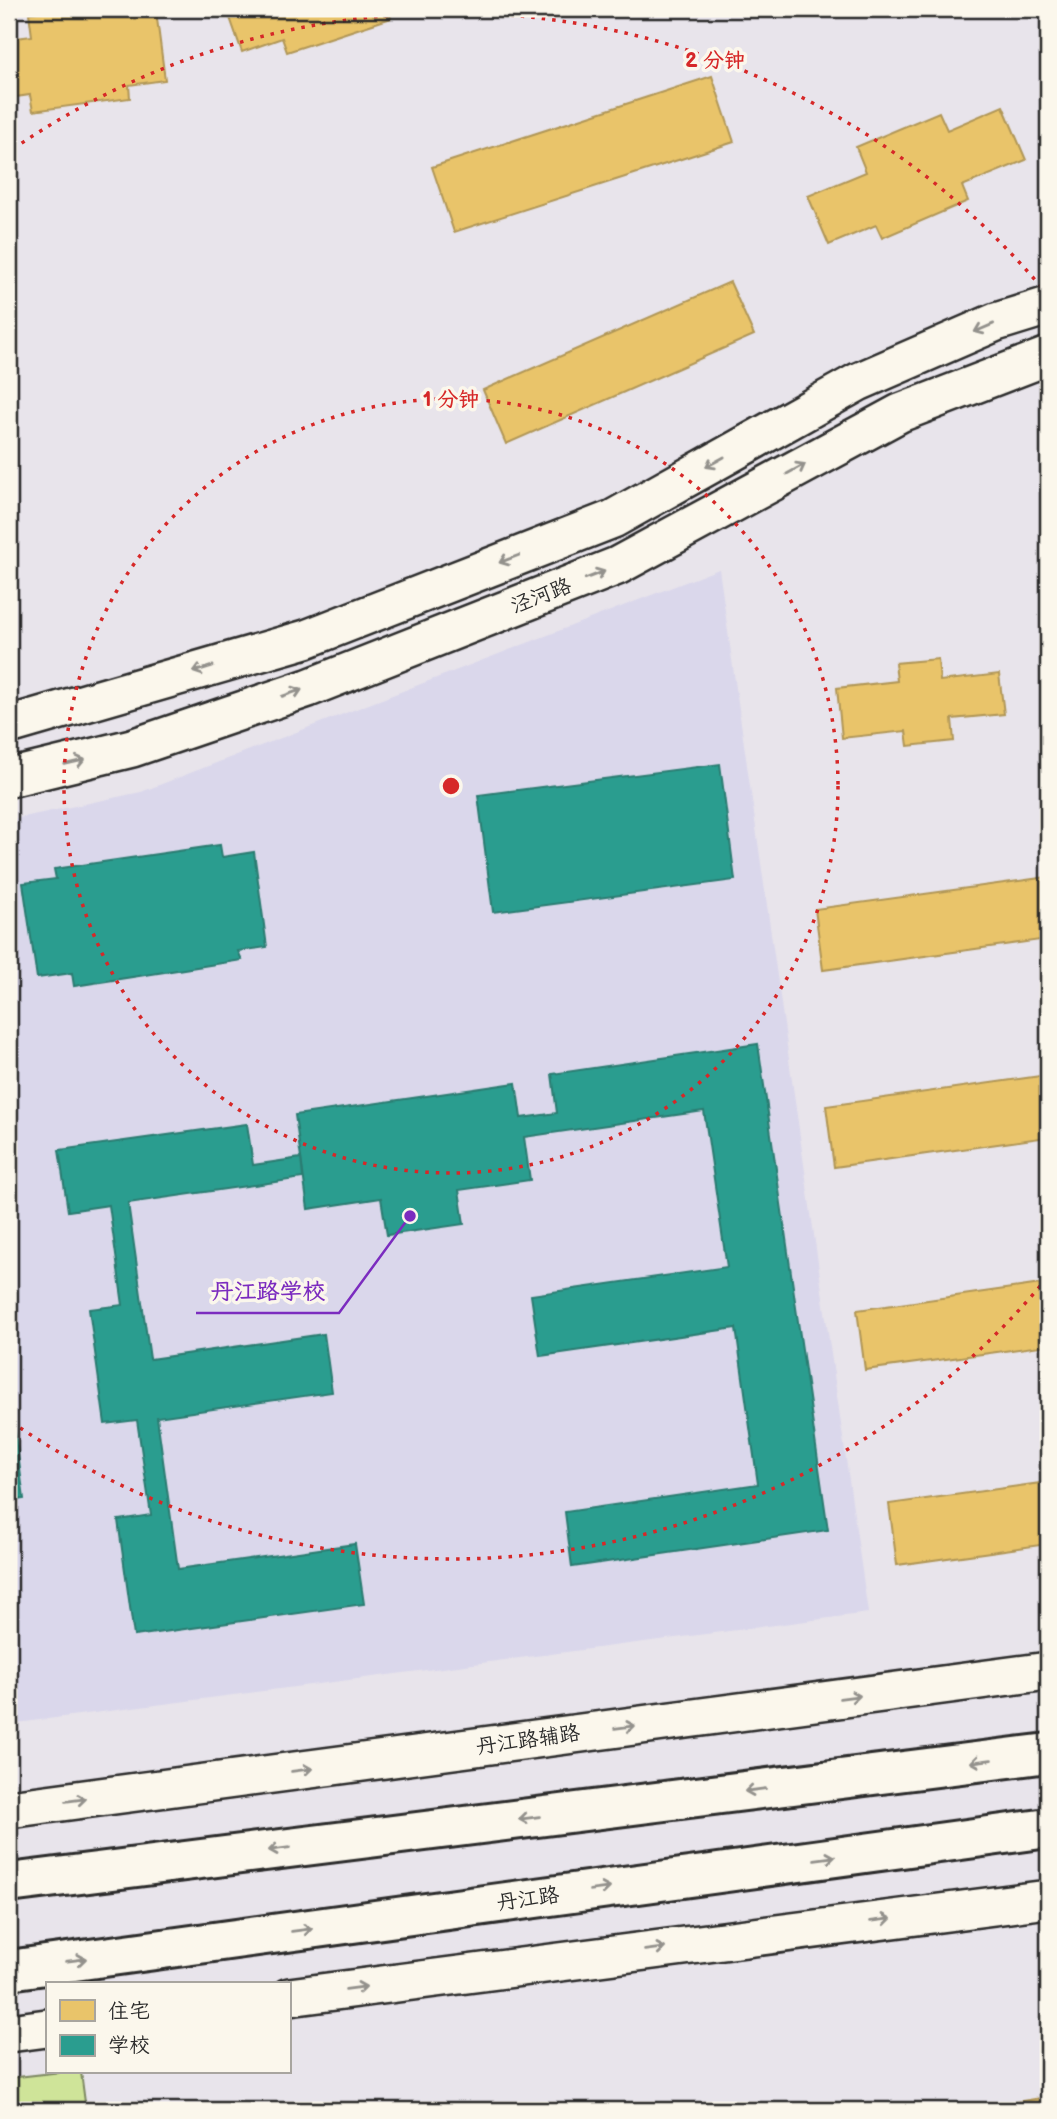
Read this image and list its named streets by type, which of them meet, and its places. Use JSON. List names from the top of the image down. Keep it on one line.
{"streets":{"highway":["丹江路"],"street":["泾河路","丹江路辅路"]},"places":["丹江路学校"],"legend":["住宅","学校"],"rings":["2 分钟","1 分钟"]}
